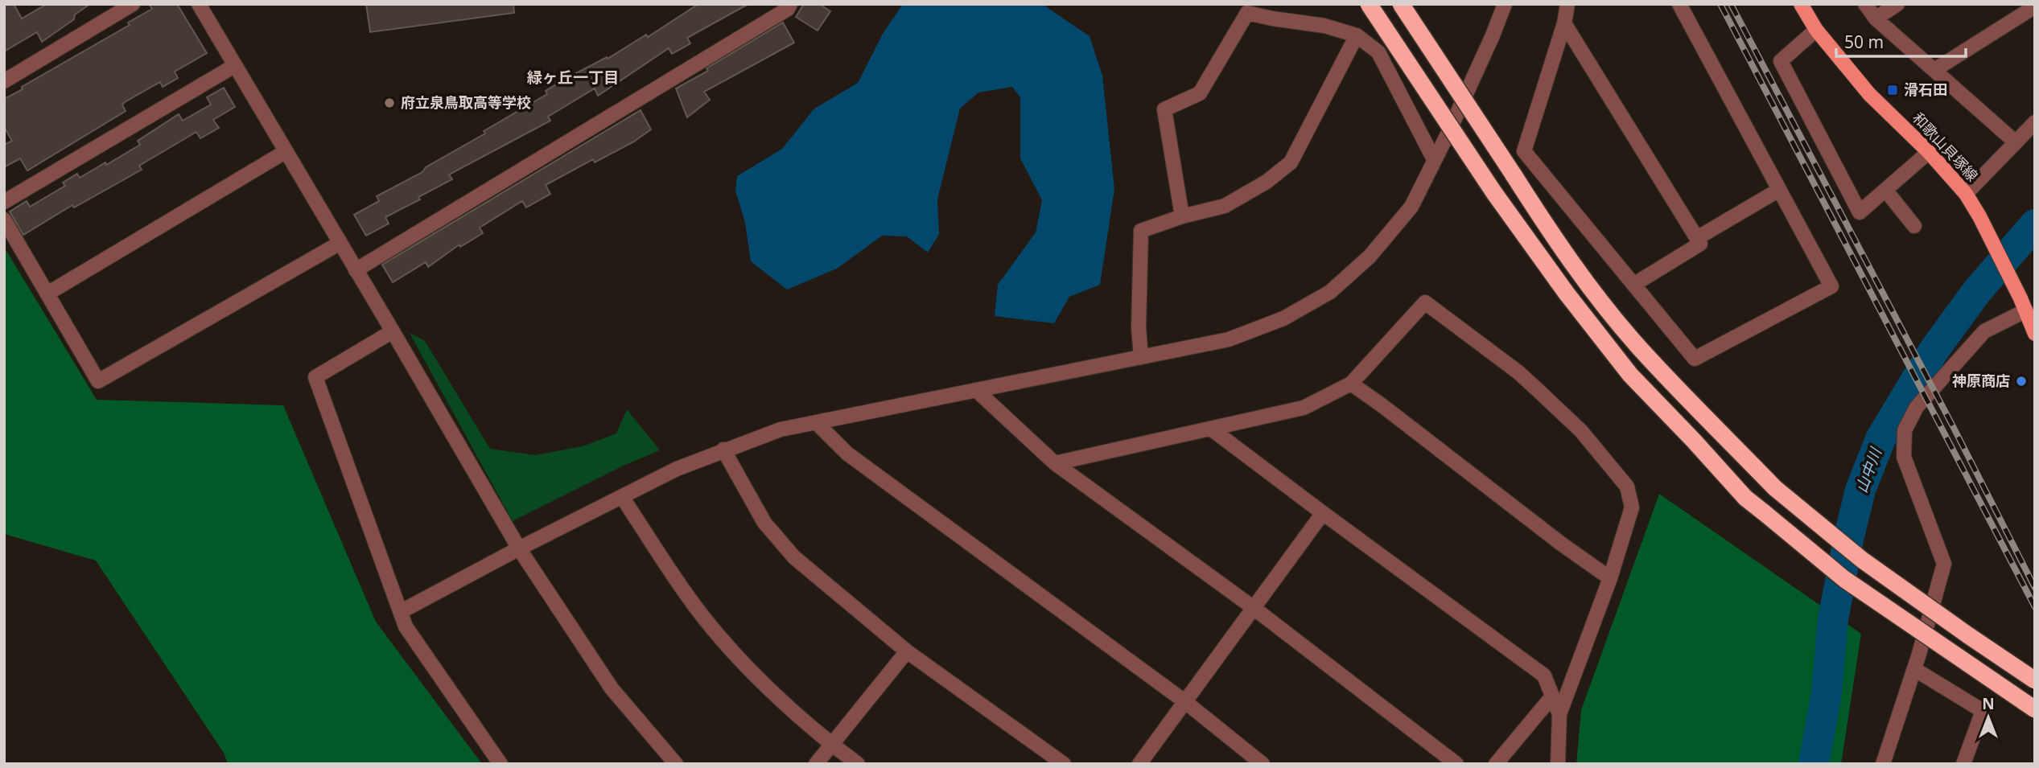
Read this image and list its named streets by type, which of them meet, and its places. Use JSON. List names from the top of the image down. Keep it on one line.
{"streets":{"main road":["和歌山貝塚線"]},"districts":["緑ヶ丘一丁目"],"water":["山中川"],"places":{"transit":["滑石田"],"other":["府立泉鳥取高等学校","神原商店"]},"scale_bar":"50 m","north":"top"}
